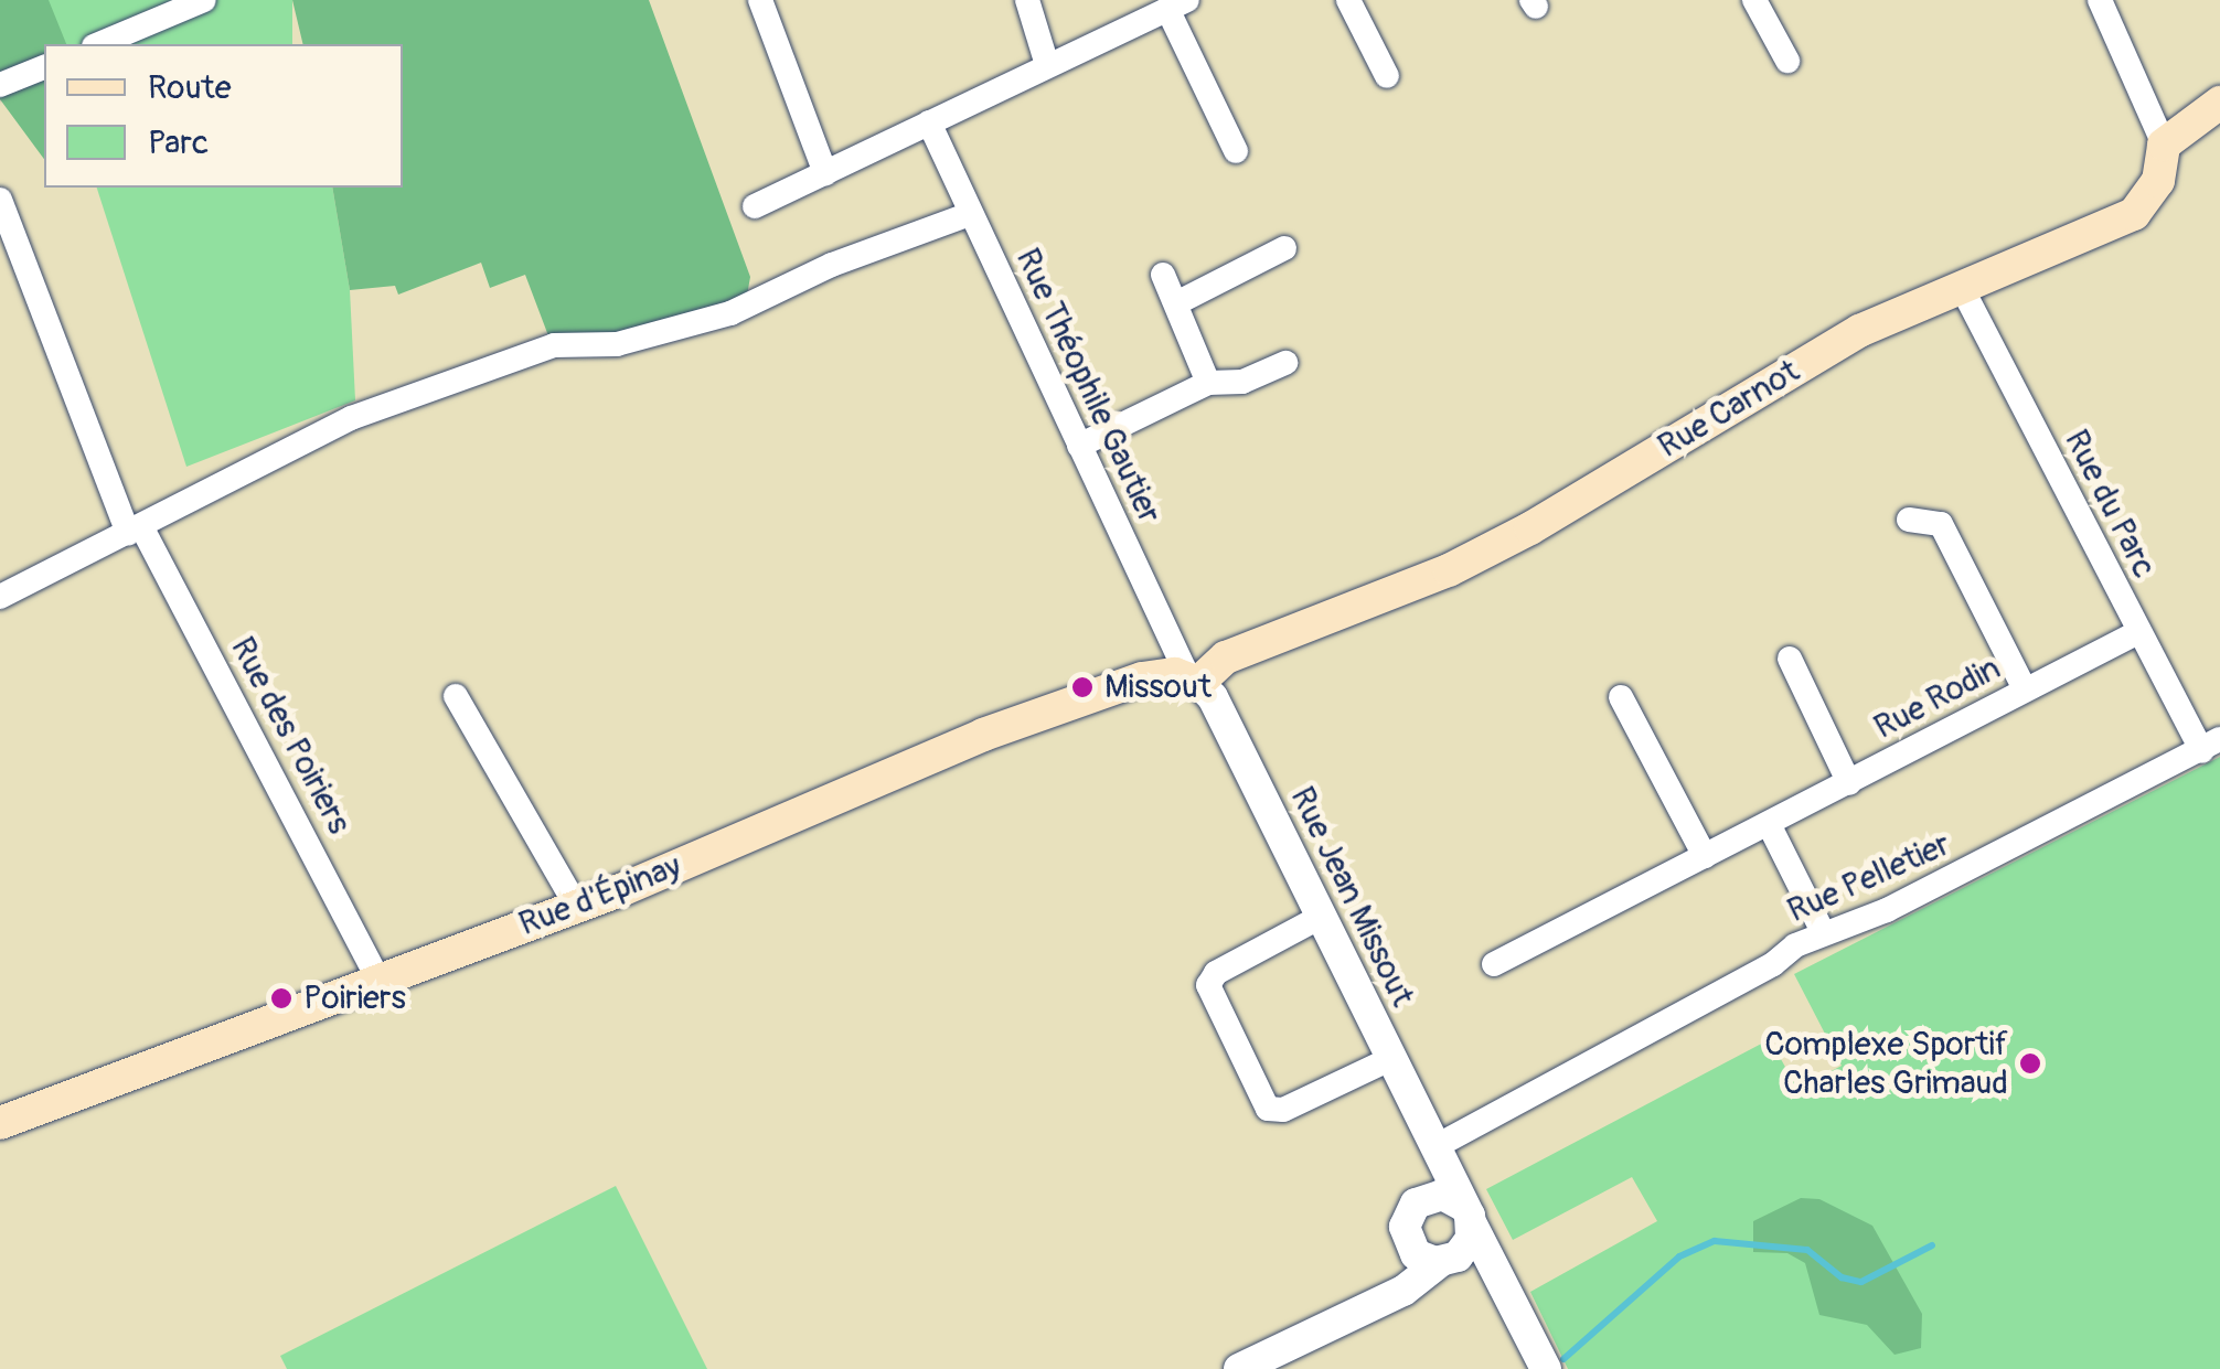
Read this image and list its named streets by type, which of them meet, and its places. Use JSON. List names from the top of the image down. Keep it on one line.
{"streets":{"main road":["Rue Carnot","Rue d'Épinay"],"street":["Rue Théophile Gautier","Rue du Parc","Rue Rodin","Rue des Poiriers","Rue Pelletier","Rue Jean Missout"]},"crossings":[["Rue Théophile Gautier","Rue Carnot"],["Rue Théophile Gautier","Rue d'Épinay"],["Rue Théophile Gautier","Rue Jean Missout"],["Rue Carnot","Rue du Parc"],["Rue Carnot","Rue d'Épinay"],["Rue Carnot","Rue Jean Missout"],["Rue du Parc","Rue Rodin"],["Rue du Parc","Rue Pelletier"],["Rue des Poiriers","Rue d'Épinay"],["Rue Pelletier","Rue Jean Missout"],["Rue d'Épinay","Rue Jean Missout"]],"places":["Missout","Poiriers","Complexe Sportif Charles Grimaud"],"legend":["Route","Parc"]}
